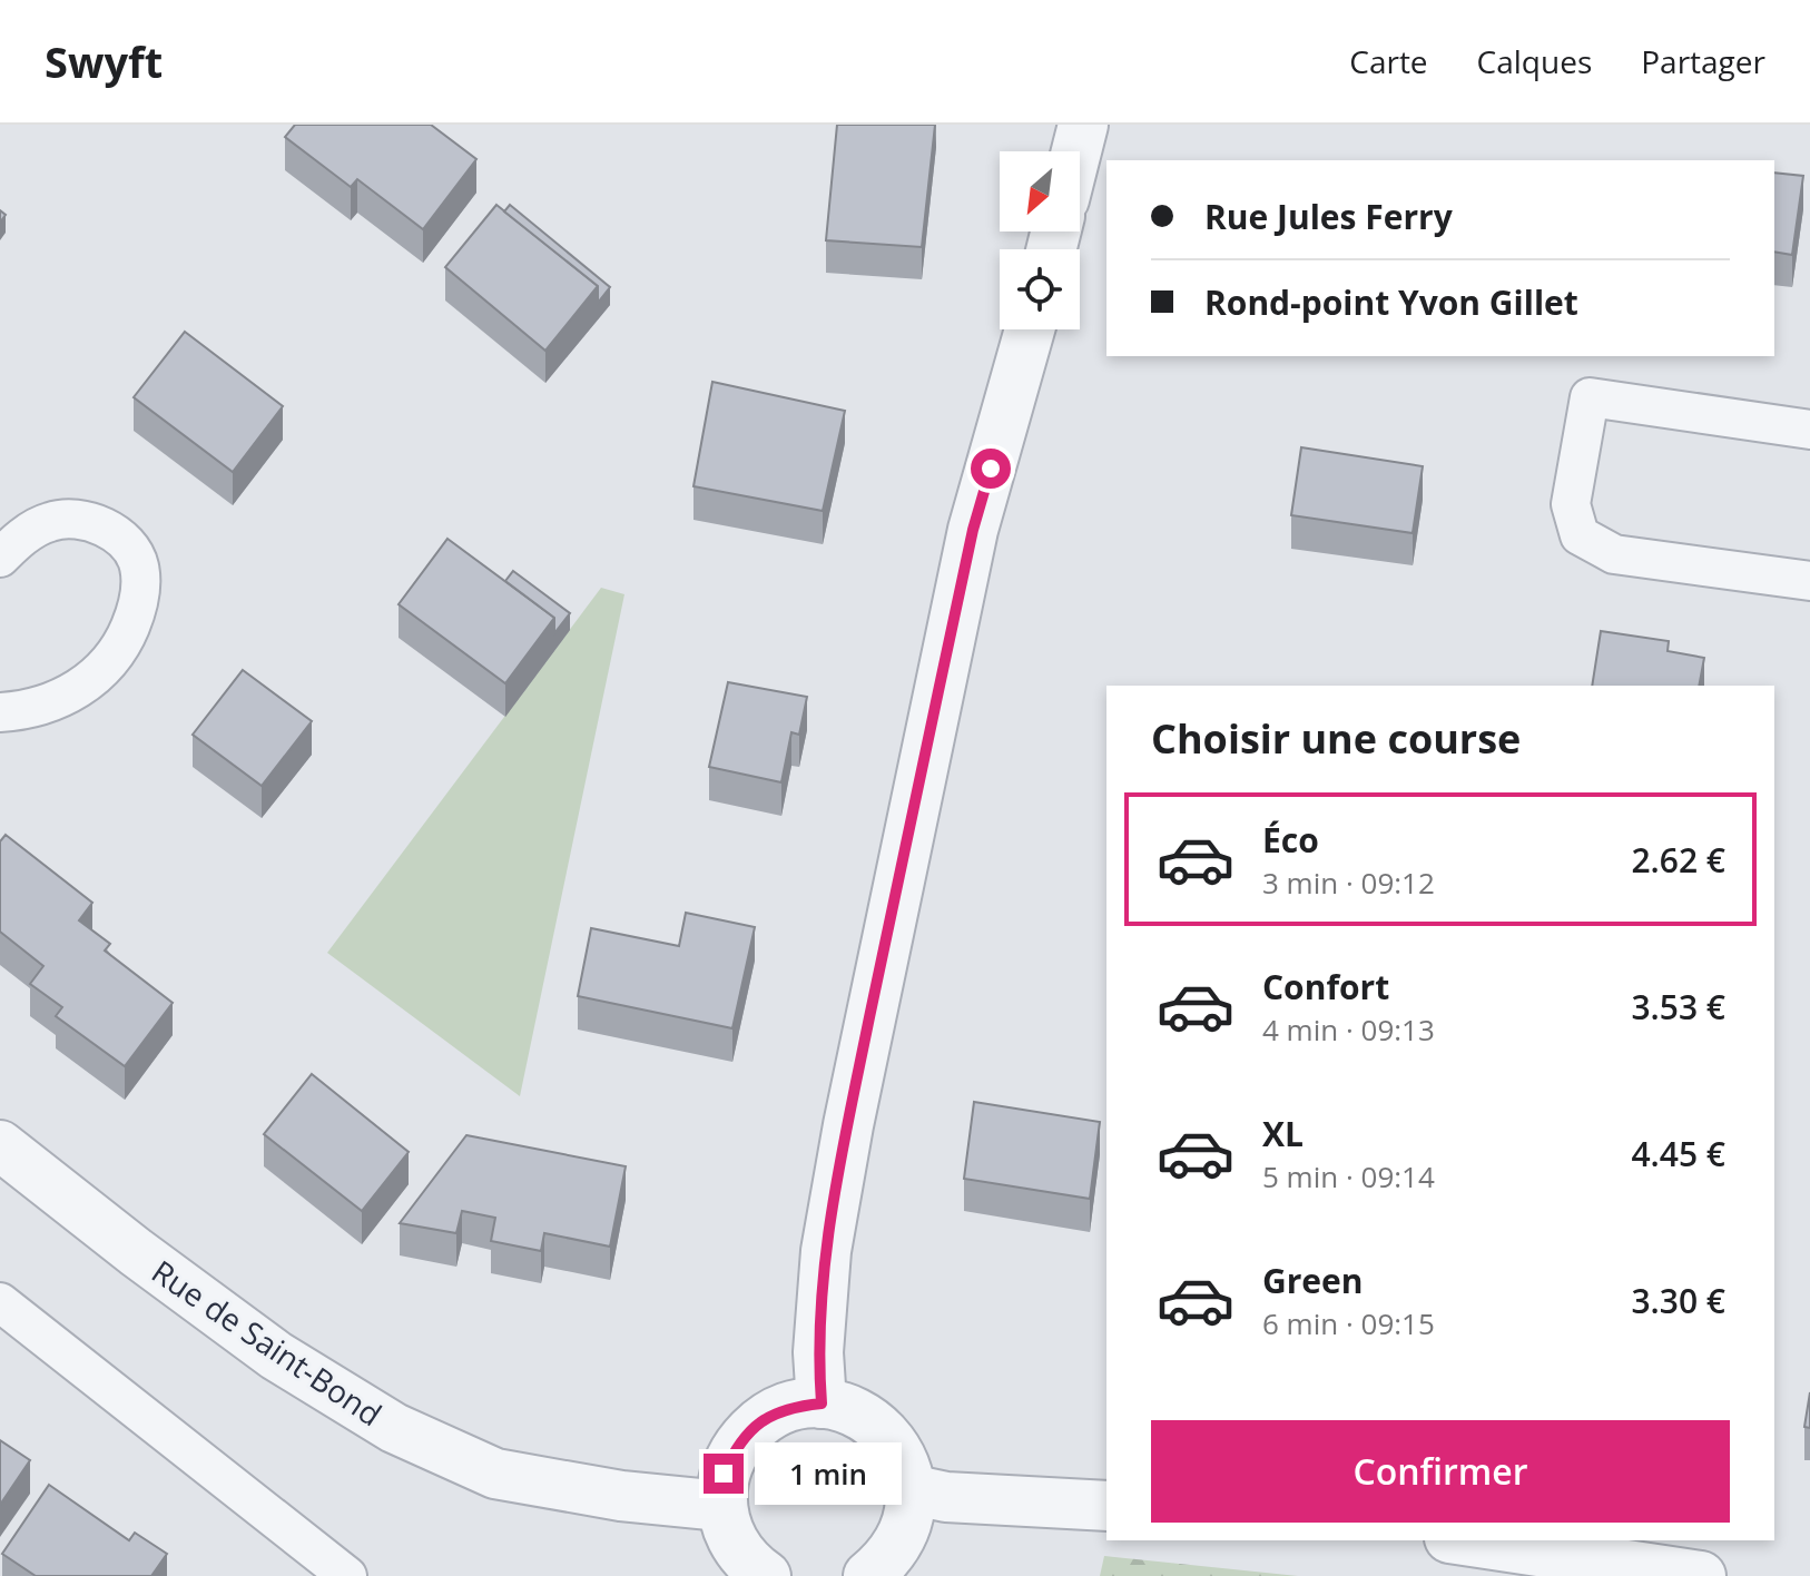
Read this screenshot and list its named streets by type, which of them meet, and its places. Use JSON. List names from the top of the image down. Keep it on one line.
{"streets":{"street":["Rue de Saint-Bond"]},"north":"bottom left","page":{"header":"Swyft","nav":["Carte","Calques","Partager"],"banner":["Rue Jules Ferry","Rond-point Yvon Gillet"],"heading":"Choisir une course","list":[{"name":"Éco","note":"3 min · 09:12","value":"2.62 €"},{"name":"Confort","note":"4 min · 09:13","value":"3.53 €"},{"name":"XL","note":"5 min · 09:14","value":"4.45 €"},{"name":"Green","note":"6 min · 09:15","value":"3.30 €"}],"buttons":"Confirmer","bubble":"1 min"}}
